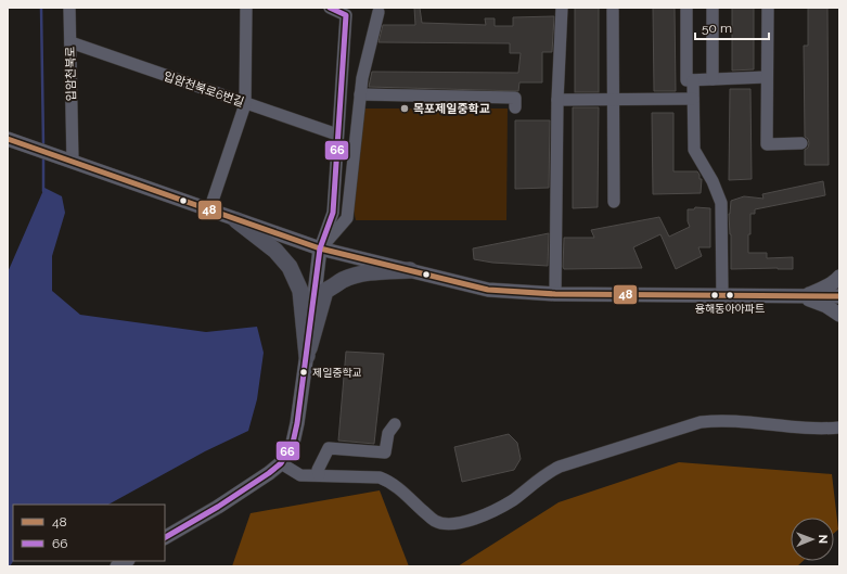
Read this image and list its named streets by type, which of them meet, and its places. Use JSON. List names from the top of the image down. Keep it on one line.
{"streets":{"street":["입암천북로","입암천북로6번길"]},"crossings":[["입암천북로","입암천북로6번길"]],"places":["목포제일중학교","용해동아아파트","제일중학교"],"lines":["transit line 66","transit line 48"],"legend":["48","66"],"scale_bar":"50 m","north":"right"}
